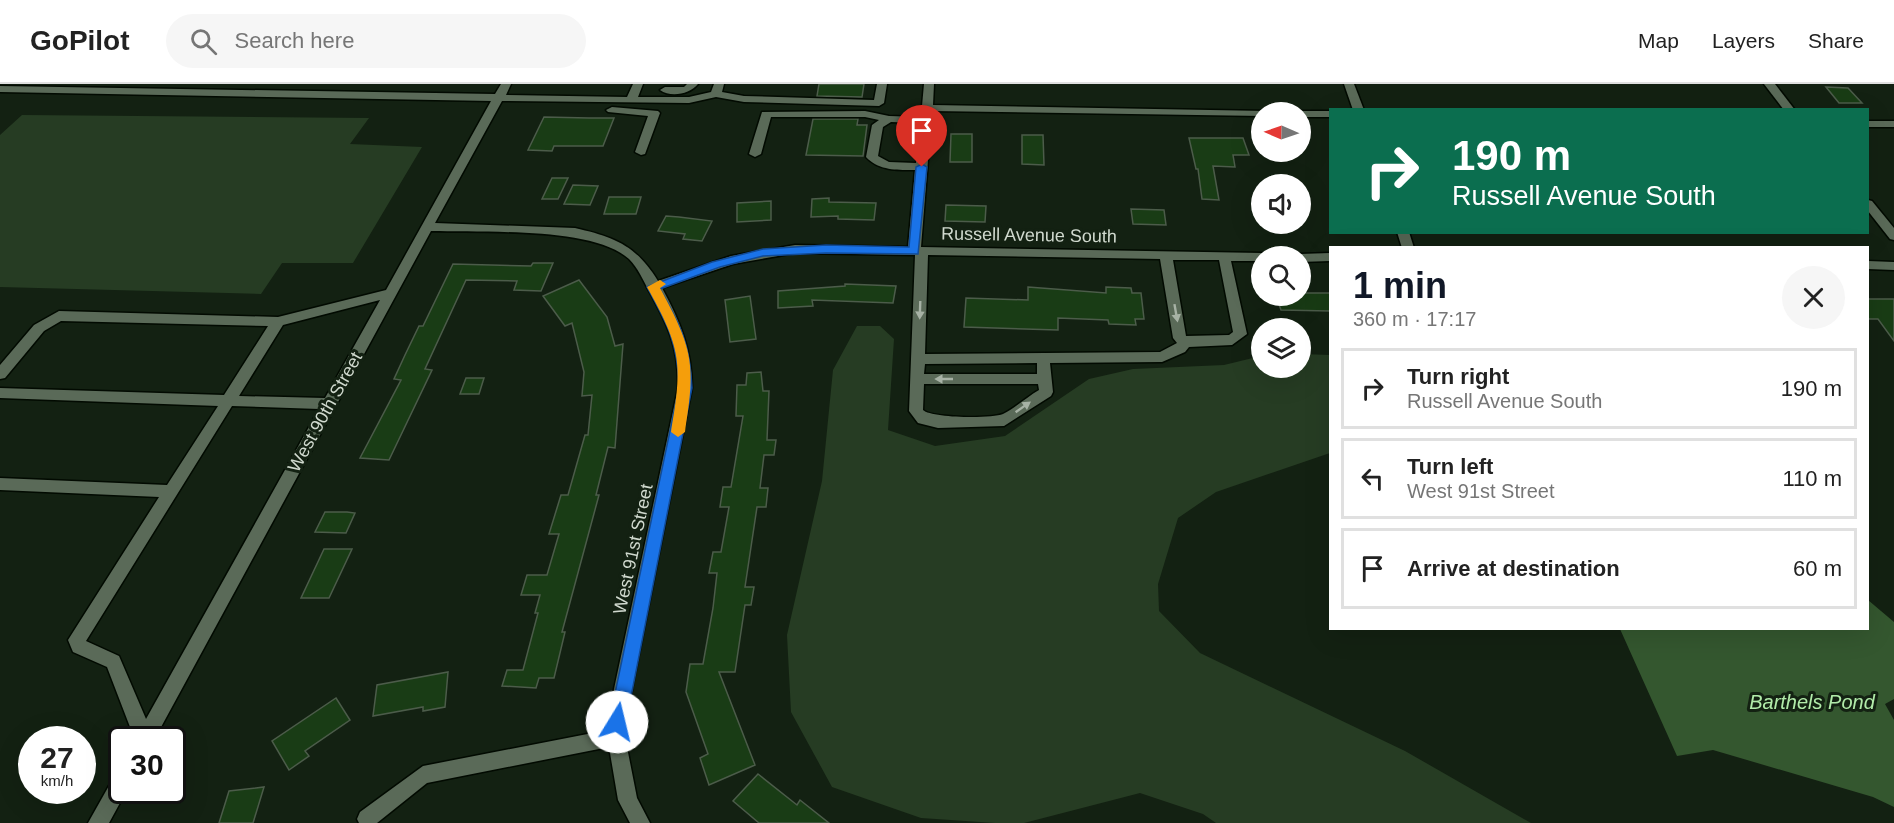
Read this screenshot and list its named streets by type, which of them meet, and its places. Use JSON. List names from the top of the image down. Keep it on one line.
{"streets":{"street":["Russell Avenue South","West 90th Street","West 91st Street"]},"crossings":[["Russell Avenue South","West 91st Street"]],"water":["Barthels Pond"],"north":"left","page":{"header":"GoPilot","search":"Search here","nav":["Map","Layers","Share"],"turn":["190 m","Russell Avenue South"],"heading":["1 min","360 m · 17:17"],"list":[{"name":"Turn right","note":"Russell Avenue South","value":"190 m"},{"name":"Turn left","note":"West 91st Street","value":"110 m"},{"name":"Arrive at destination","value":"60 m"}],"speed":"27 km/h","limit":"30"}}
